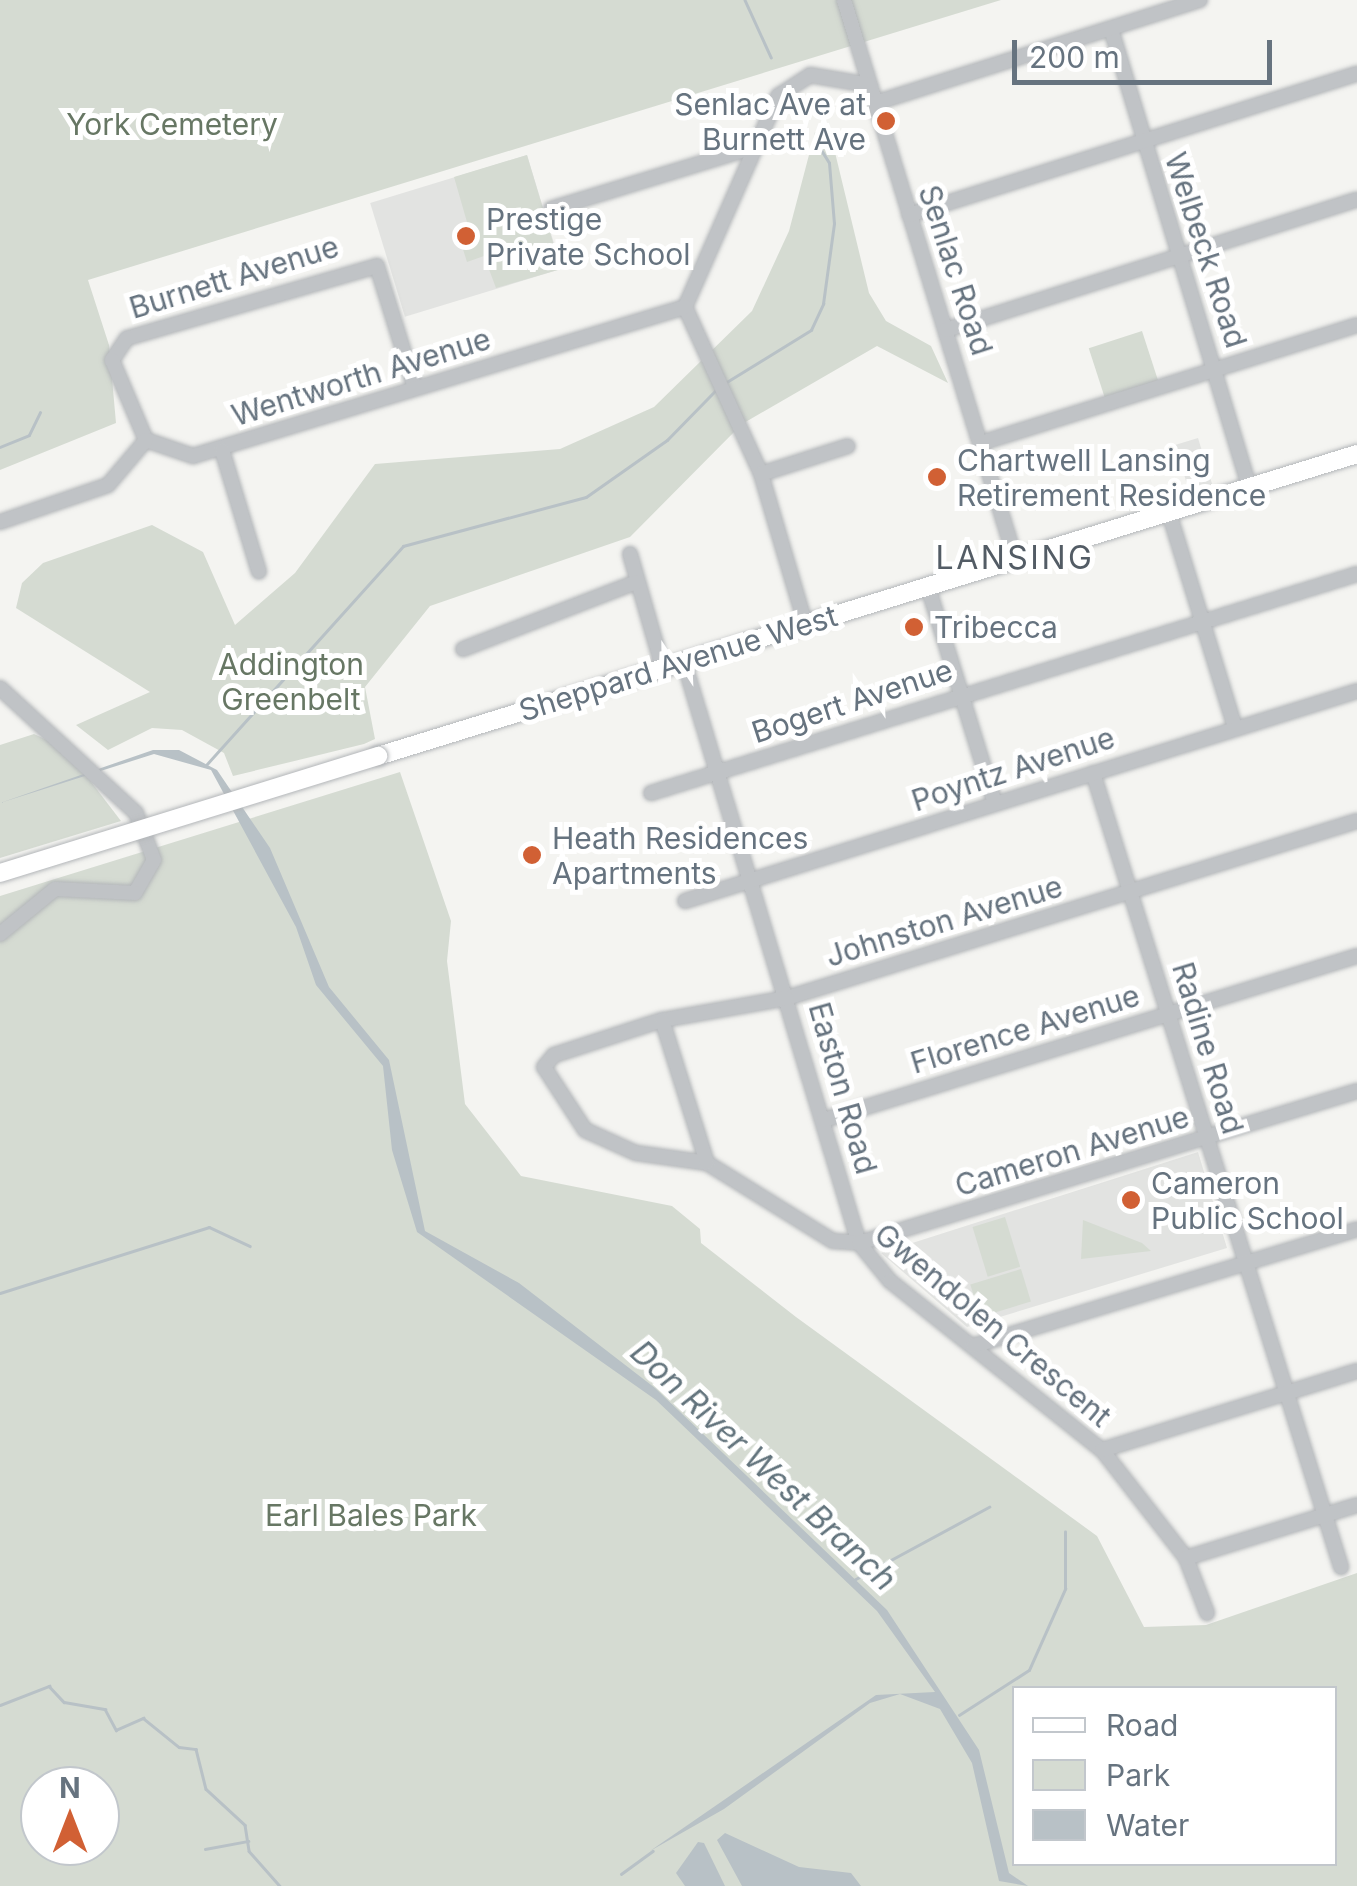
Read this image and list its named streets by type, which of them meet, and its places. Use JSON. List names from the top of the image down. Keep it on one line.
{"streets":{"main road":["Sheppard Avenue West"],"street":["Welbeck Road","Senlac Road","Burnett Avenue","Wentworth Avenue","Bogert Avenue","Poyntz Avenue","Johnston Avenue","Florence Avenue","Radine Road","Easton Road","Cameron Avenue","Gwendolen Crescent"]},"crossings":[["Welbeck Road","Sheppard Avenue West"],["Senlac Road","Sheppard Avenue West"],["Burnett Avenue","Wentworth Avenue"],["Sheppard Avenue West","Easton Road"],["Bogert Avenue","Easton Road"],["Poyntz Avenue","Radine Road"],["Poyntz Avenue","Easton Road"],["Johnston Avenue","Radine Road"],["Johnston Avenue","Easton Road"],["Johnston Avenue","Gwendolen Crescent"],["Florence Avenue","Radine Road"],["Florence Avenue","Easton Road"],["Radine Road","Cameron Avenue"],["Easton Road","Cameron Avenue"],["Easton Road","Gwendolen Crescent"],["Cameron Avenue","Gwendolen Crescent"]],"districts":["LANSING"],"water":["Don River West Branch"],"parks":["York Cemetery","Addington Greenbelt","Earl Bales Park"],"places":["Senlac Ave at Burnett Ave","Prestige Private School","Chartwell Lansing Retirement Residence","Tribecca","Heath Residences Apartments","Cameron Public School"],"legend":["Road","Park","Water"],"scale_bar":"200 m","north":"top"}
